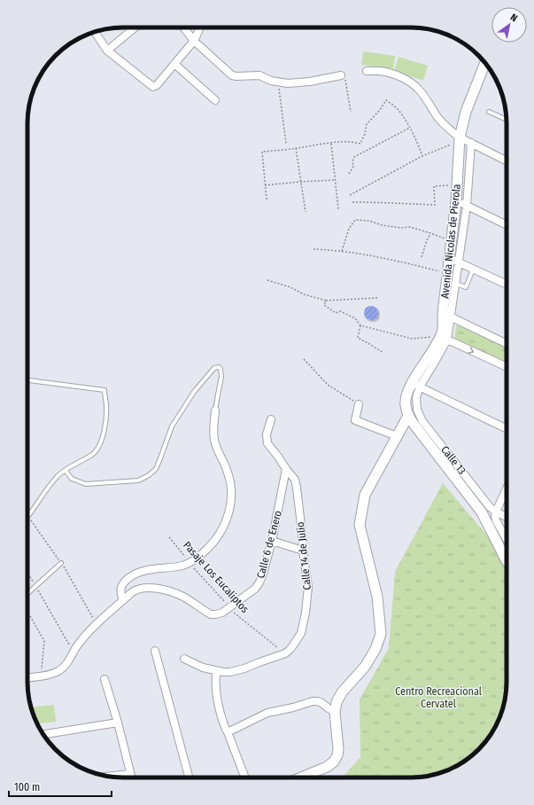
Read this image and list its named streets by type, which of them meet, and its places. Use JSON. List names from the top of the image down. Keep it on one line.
{"streets":{"street":["Avenida Nicolas de Pierola","Calle 13","Calle 6 de Enero","Calle 14 de Julio"],"path":["Pasaje Los Eucaliptos"]},"crossings":[["Avenida Nicolas de Pierola","Calle 13"],["Calle 6 de Enero","Calle 14 de Julio"],["Calle 6 de Enero","Pasaje Los Eucaliptos"],["Calle 14 de Julio","Pasaje Los Eucaliptos"]],"parks":["Centro Recreacional Cervatel"],"scale_bar":"100 m","north":"top right"}
